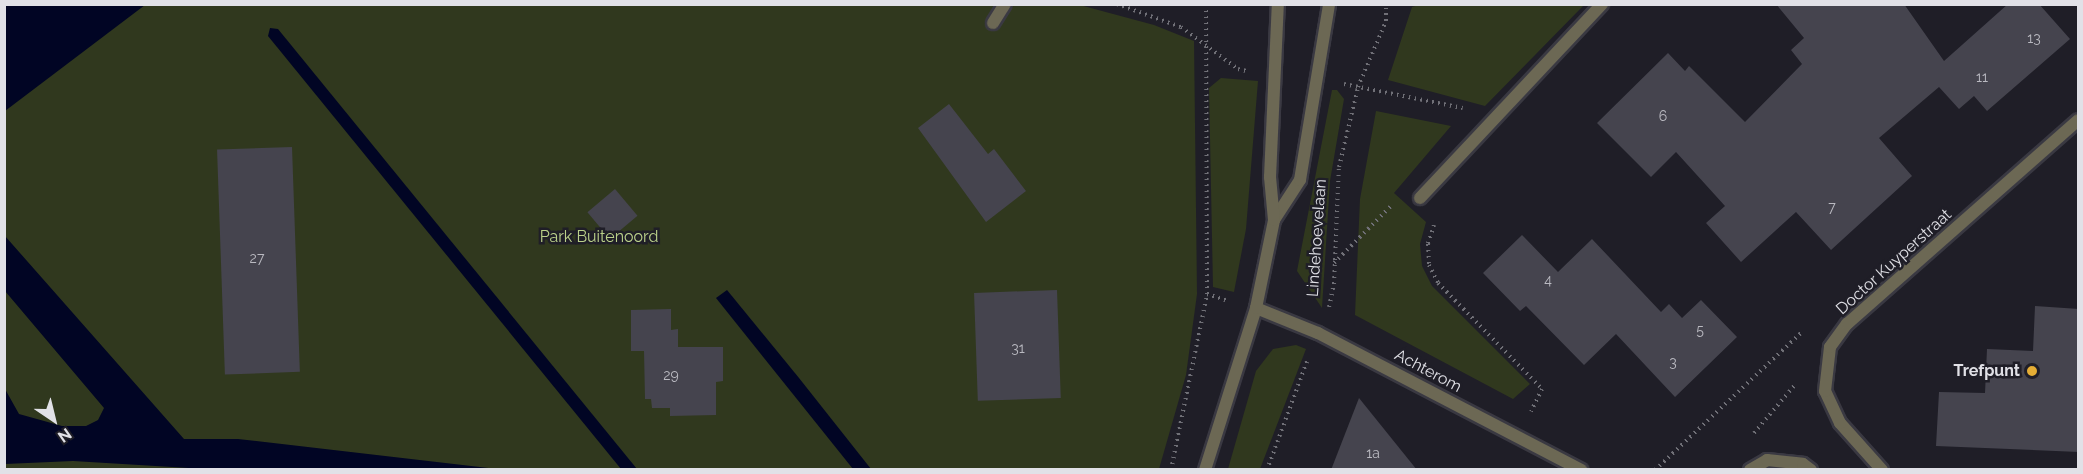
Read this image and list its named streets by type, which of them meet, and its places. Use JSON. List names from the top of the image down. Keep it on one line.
{"streets":{"street":["Lindehoevelaan","Doctor Kuyperstraat","Achterom"]},"crossings":[["Lindehoevelaan","Achterom"]],"parks":["Park Buitenoord"],"places":["Trefpunt"],"house_numbers":["13","11","6","7","27","4","5","31","3","29","1a"],"north":"bottom right"}
